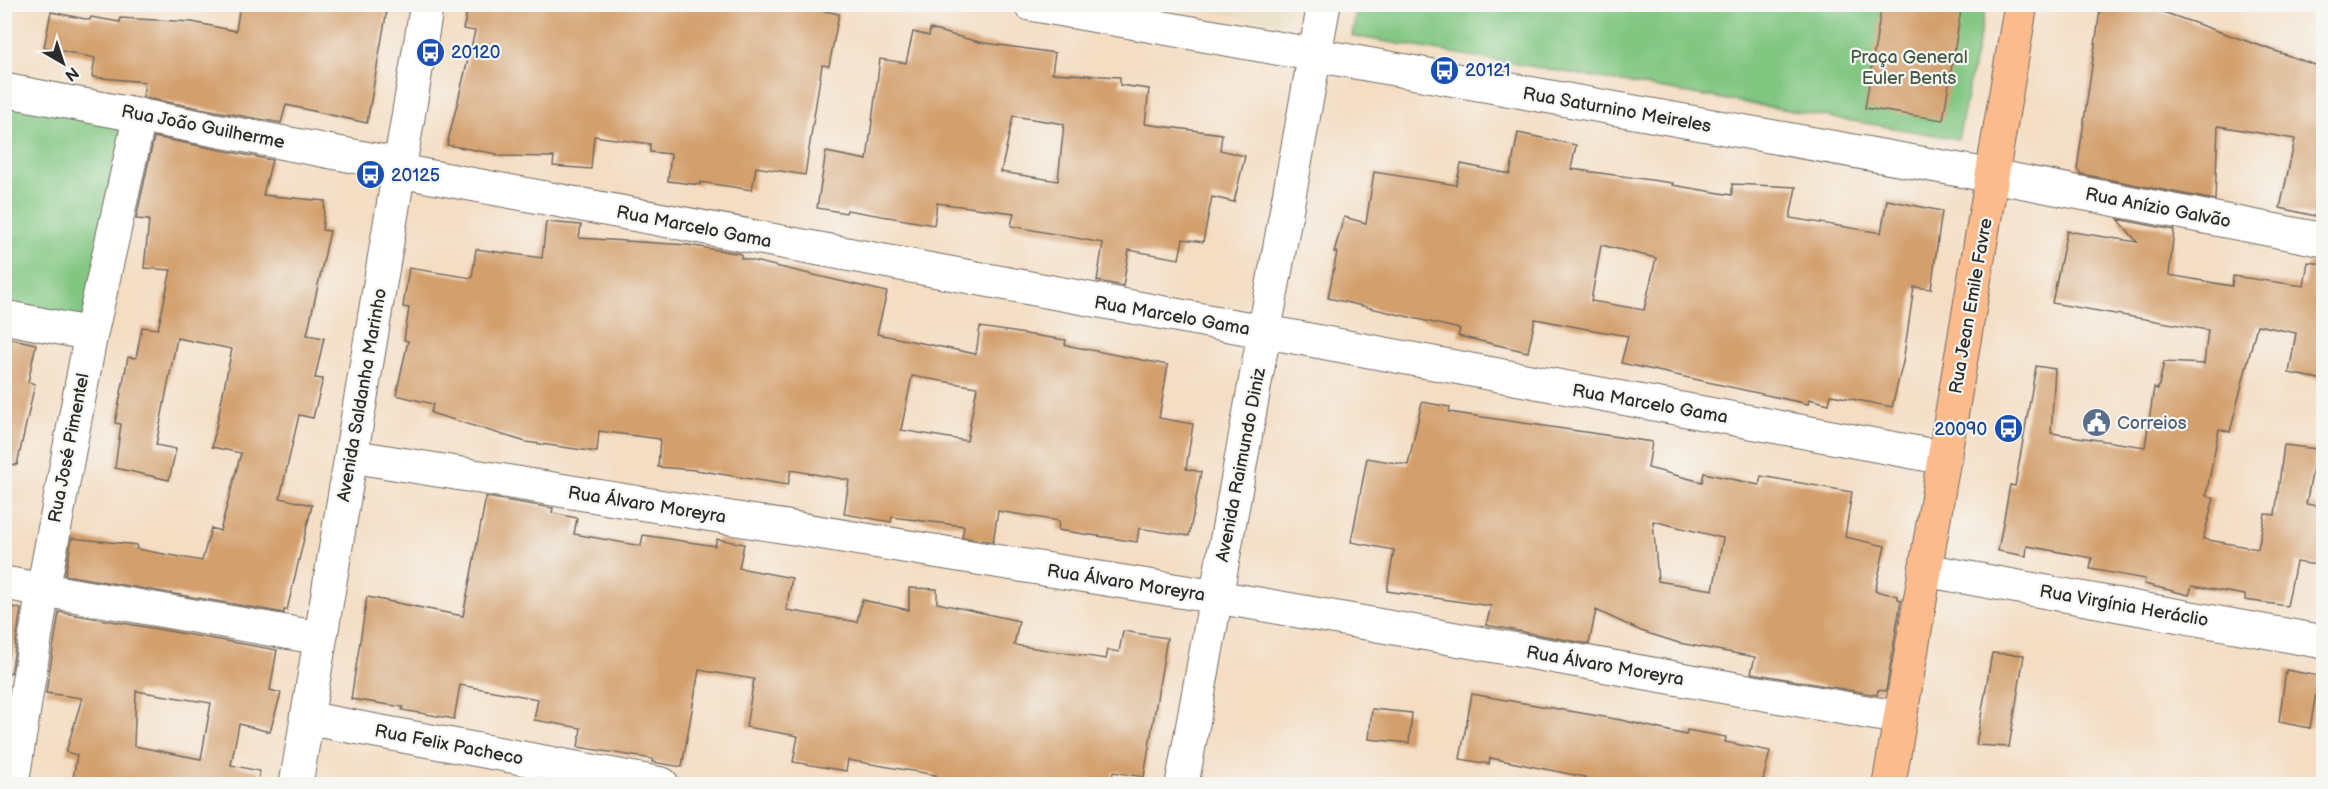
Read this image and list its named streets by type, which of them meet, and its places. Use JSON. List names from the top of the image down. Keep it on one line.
{"streets":{"main road":["Rua Jean Emile Favre"],"street":["Rua Saturnino Meireles","Rua João Guilherme","Rua Anízio Galvão","Rua Marcelo Gama","Avenida Saldanha Marinho","Rua José Pimentel","Avenida Raimundo Diniz","Rua Álvaro Moreyra","Rua Virgínia Heráclio","Rua Felix Pacheco"]},"crossings":[["Rua Saturnino Meireles","Rua Anízio Galvão"],["Rua Saturnino Meireles","Rua Jean Emile Favre"],["Rua Saturnino Meireles","Avenida Raimundo Diniz"],["Rua João Guilherme","Rua Marcelo Gama"],["Rua João Guilherme","Avenida Saldanha Marinho"],["Rua João Guilherme","Rua José Pimentel"],["Rua Anízio Galvão","Rua Jean Emile Favre"],["Rua Marcelo Gama","Rua Jean Emile Favre"],["Rua Marcelo Gama","Avenida Saldanha Marinho"],["Rua Marcelo Gama","Avenida Raimundo Diniz"],["Rua Jean Emile Favre","Rua Álvaro Moreyra"],["Rua Jean Emile Favre","Rua Virgínia Heráclio"],["Avenida Saldanha Marinho","Rua Álvaro Moreyra"],["Avenida Saldanha Marinho","Rua Felix Pacheco"],["Avenida Raimundo Diniz","Rua Álvaro Moreyra"]],"parks":["Praça General Euler Bents"],"places":{"bus stop":["20120","20121","20125","20090"],"public building":["Correios"]},"north":"bottom right"}
